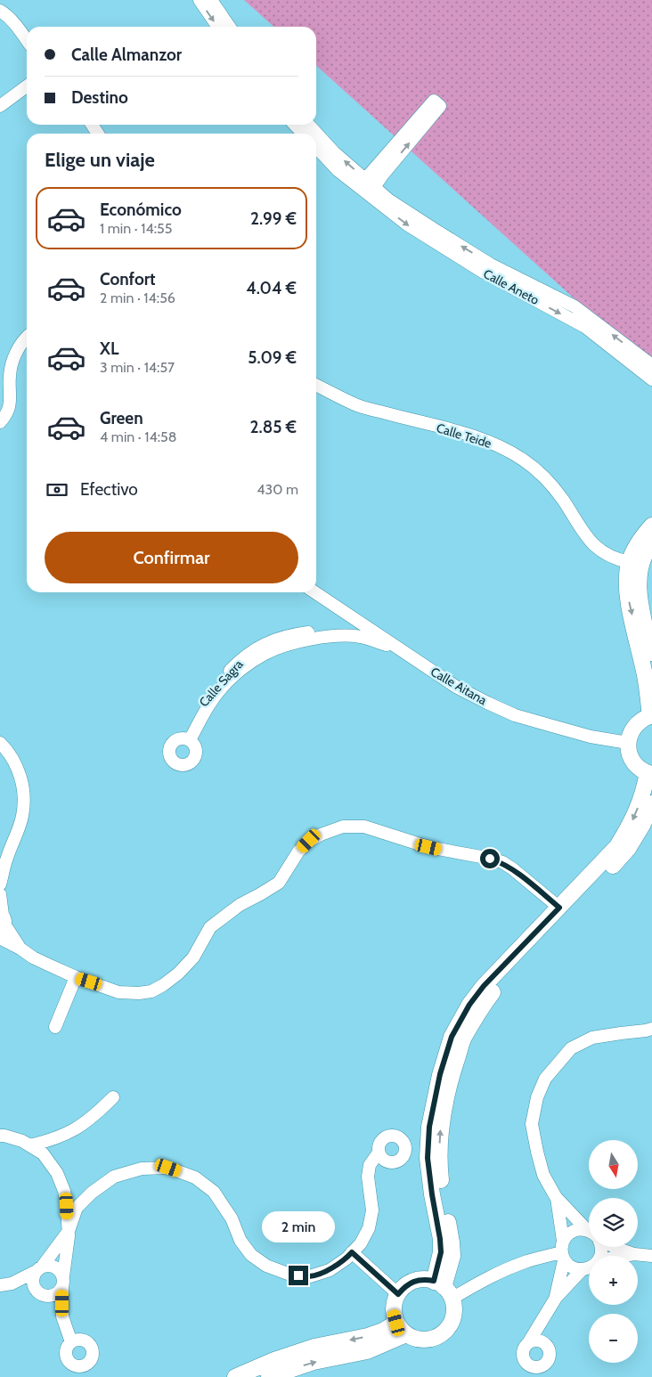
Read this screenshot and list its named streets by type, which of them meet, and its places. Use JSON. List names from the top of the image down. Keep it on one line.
{"streets":{"street":["Calle Aneto","Calle Teide","Calle Sagra","Calle Aitana"]},"crossings":[["Calle Sagra","Calle Aitana"]],"north":"bottom","page":{"banner":["Calle Almanzor","Destino"],"heading":"Elige un viaje","list":[{"name":"Económico","note":"1 min · 14:55","value":"2.99 €"},{"name":"Confort","note":"2 min · 14:56","value":"4.04 €"},{"name":"XL","note":"3 min · 14:57","value":"5.09 €"},{"name":"Green","note":"4 min · 14:58","value":"2.85 €"}],"pay":["Efectivo","430 m"],"buttons":"Confirmar","map_buttons":["+","−"],"bubble":"2 min"}}
